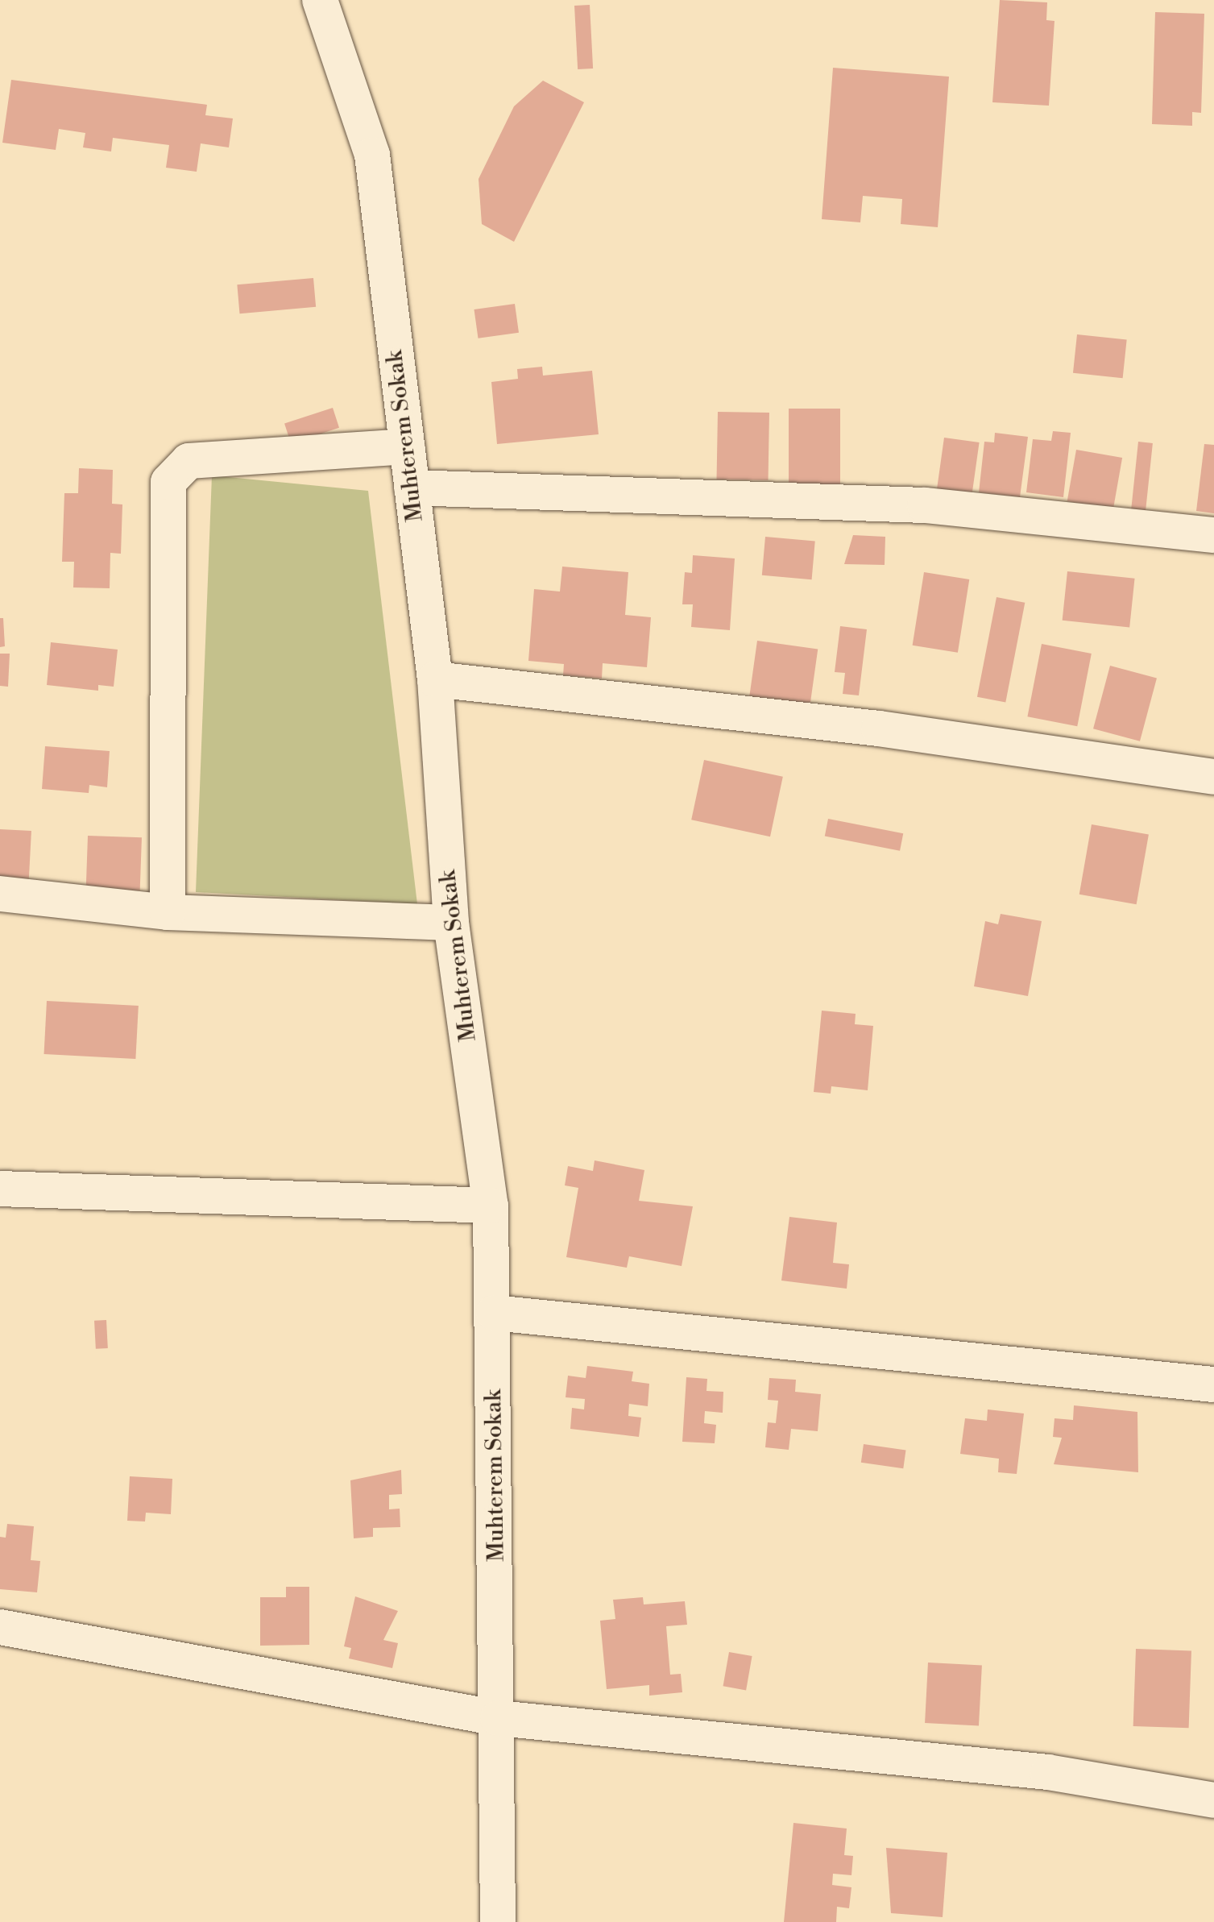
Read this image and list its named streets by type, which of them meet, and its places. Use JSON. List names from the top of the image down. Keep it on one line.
{"streets":{"street":["Muhterem Sokak"]}}
